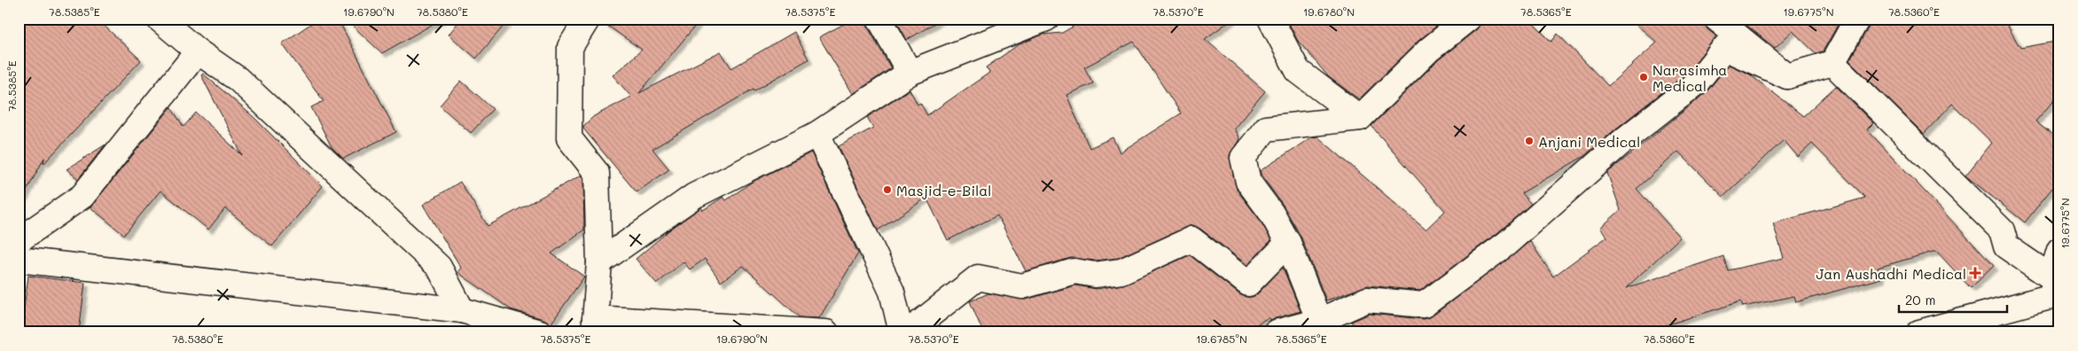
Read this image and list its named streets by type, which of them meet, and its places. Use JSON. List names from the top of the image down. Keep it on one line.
{"places":{"other":["Narasimha Medical","Anjani Medical","Masjid-e-Bilal"],"health":["Jan Aushadhi Medical"]},"scale_bar":"20 m","coordinates":["78.5385°E","19.6790°N","78.5380°E","78.5375°E","78.5370°E","19.6780°N","78.5365°E","19.6775°N","78.5360°E","19.6785°N"]}
